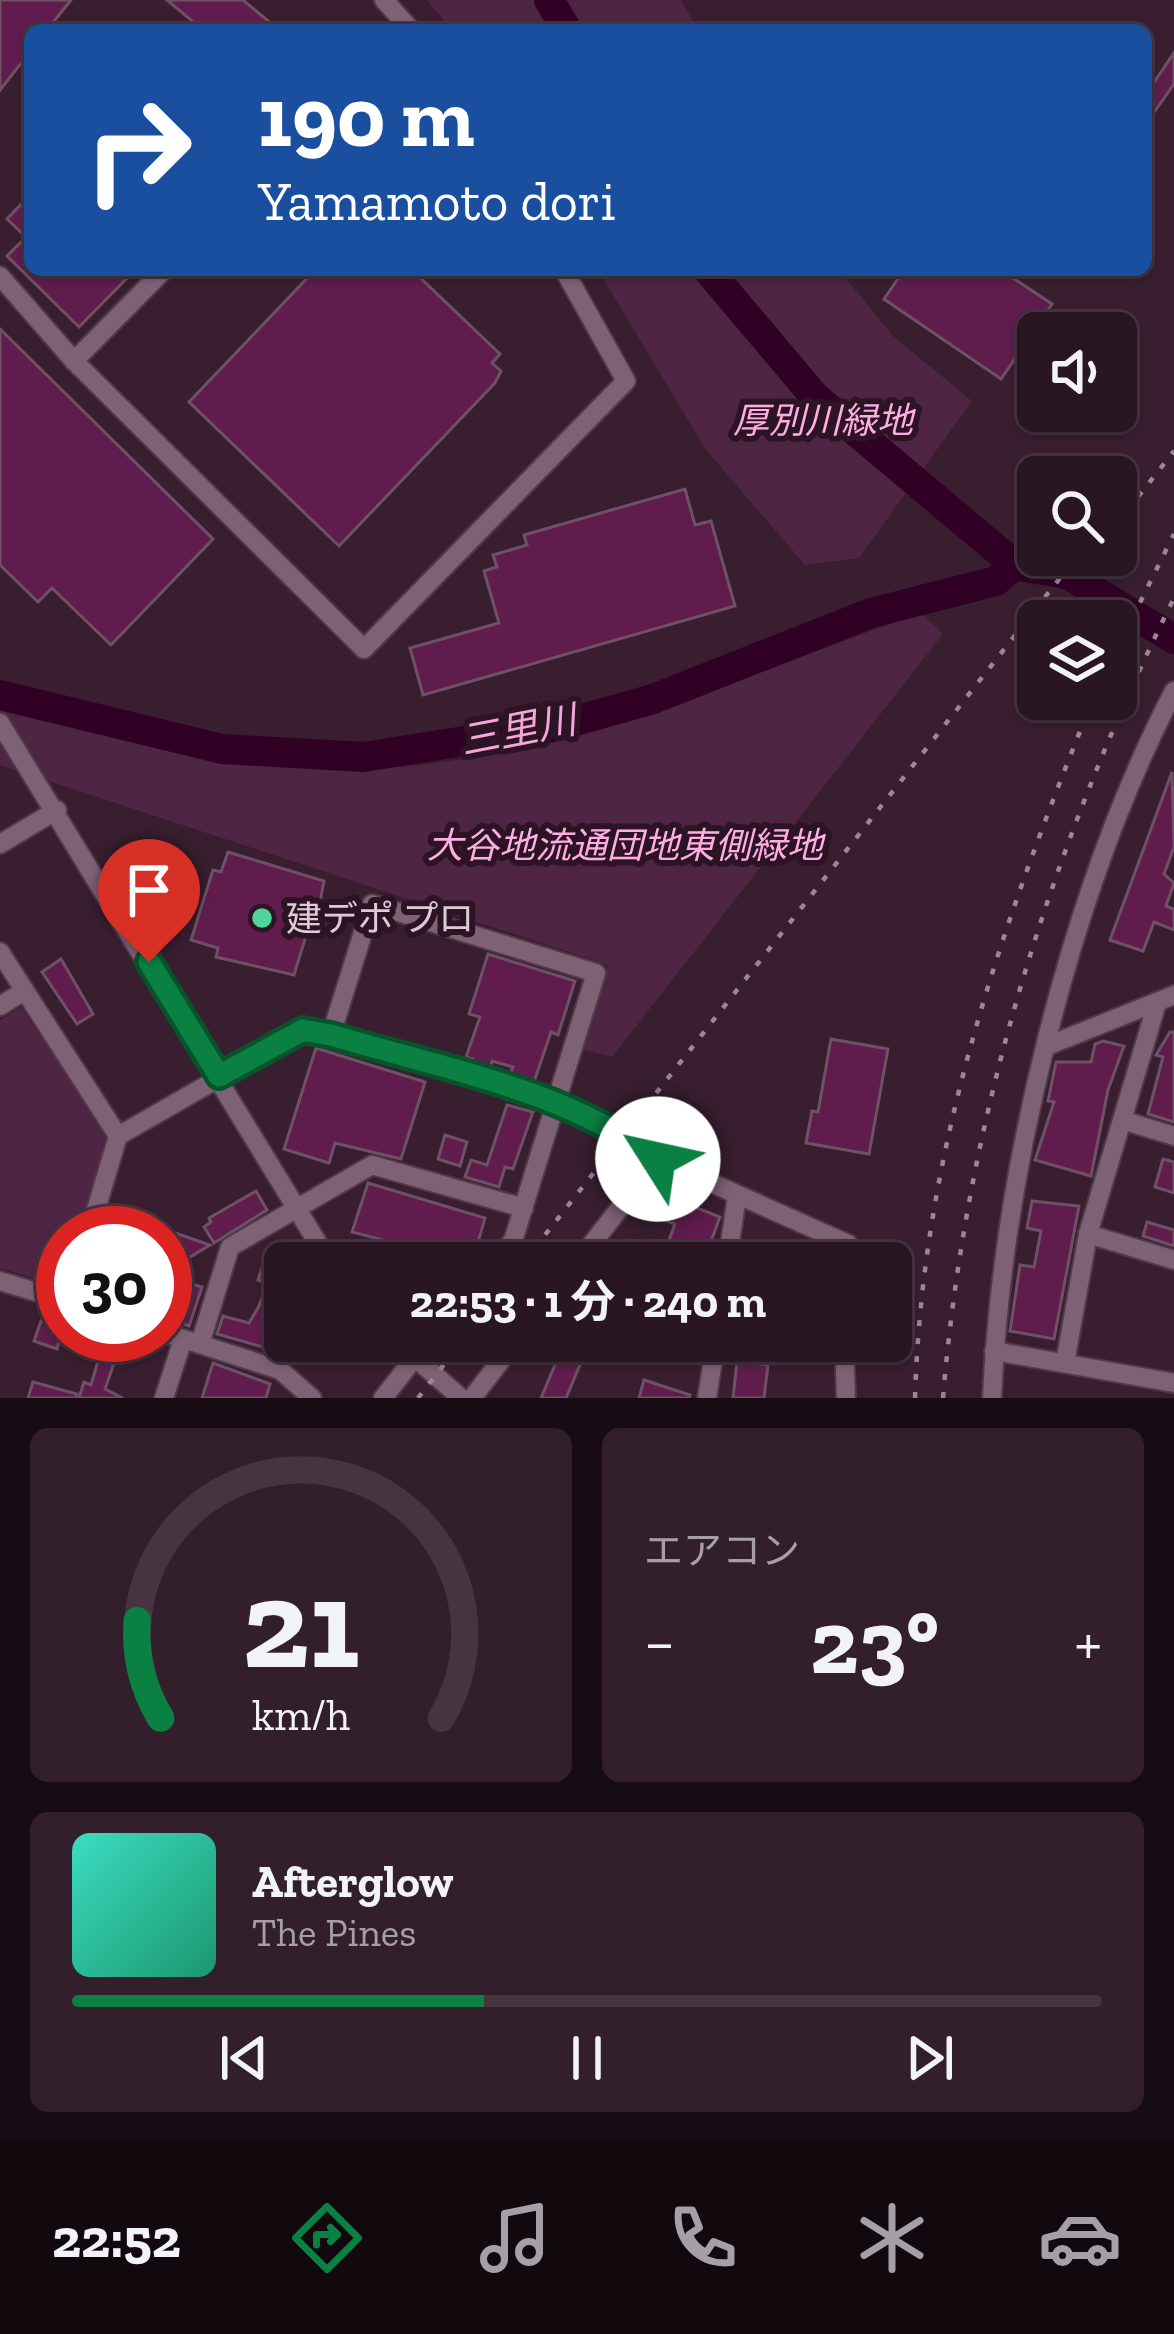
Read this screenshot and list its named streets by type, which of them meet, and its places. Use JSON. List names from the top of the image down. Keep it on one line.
{"water":["三里川"],"parks":["厚別川緑地","大谷地流通団地東側緑地"],"places":["建デポ プロ"],"page":{"turn":["190 m","Yamamoto dori"],"limit":"30","trip":"22:53 · 1 分 · 240 m","tile":"エアコン","heat":["−","23°","+"],"song":["Afterglow","The Pines"],"tabs":"22:52","gauge":["21","km/h"]}}
